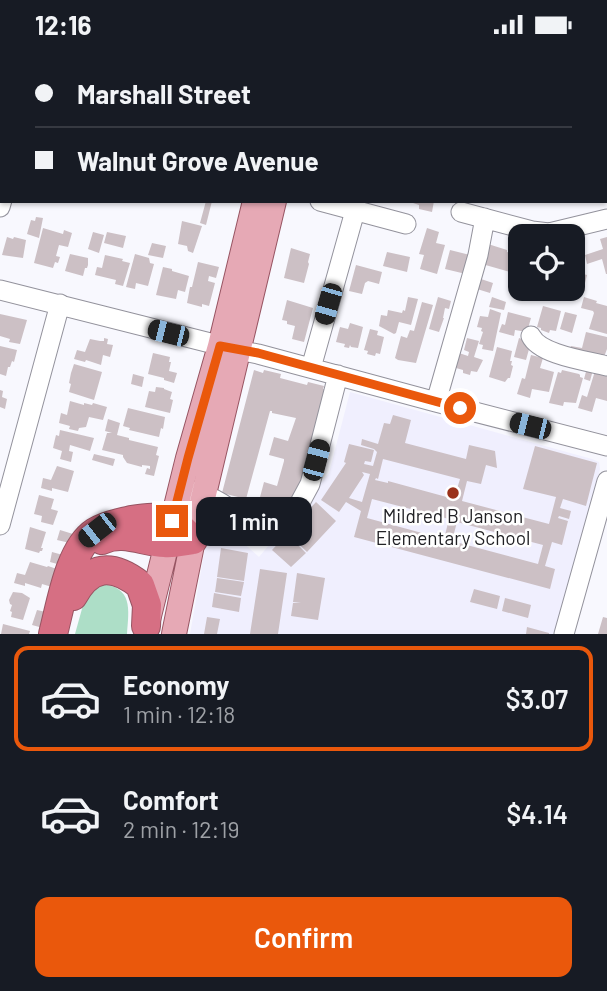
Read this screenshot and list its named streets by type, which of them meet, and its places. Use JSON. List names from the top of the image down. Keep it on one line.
{"places":["Mildred B Janson Elementary School"],"page":{"status":"12:16","banner":["Marshall Street","Walnut Grove Avenue"],"bubble":"1 min","list":[{"name":"Economy","note":"1 min · 12:18","value":"$3.07"},{"name":"Comfort","note":"2 min · 12:19","value":"$4.14"}],"buttons":"Confirm"}}
